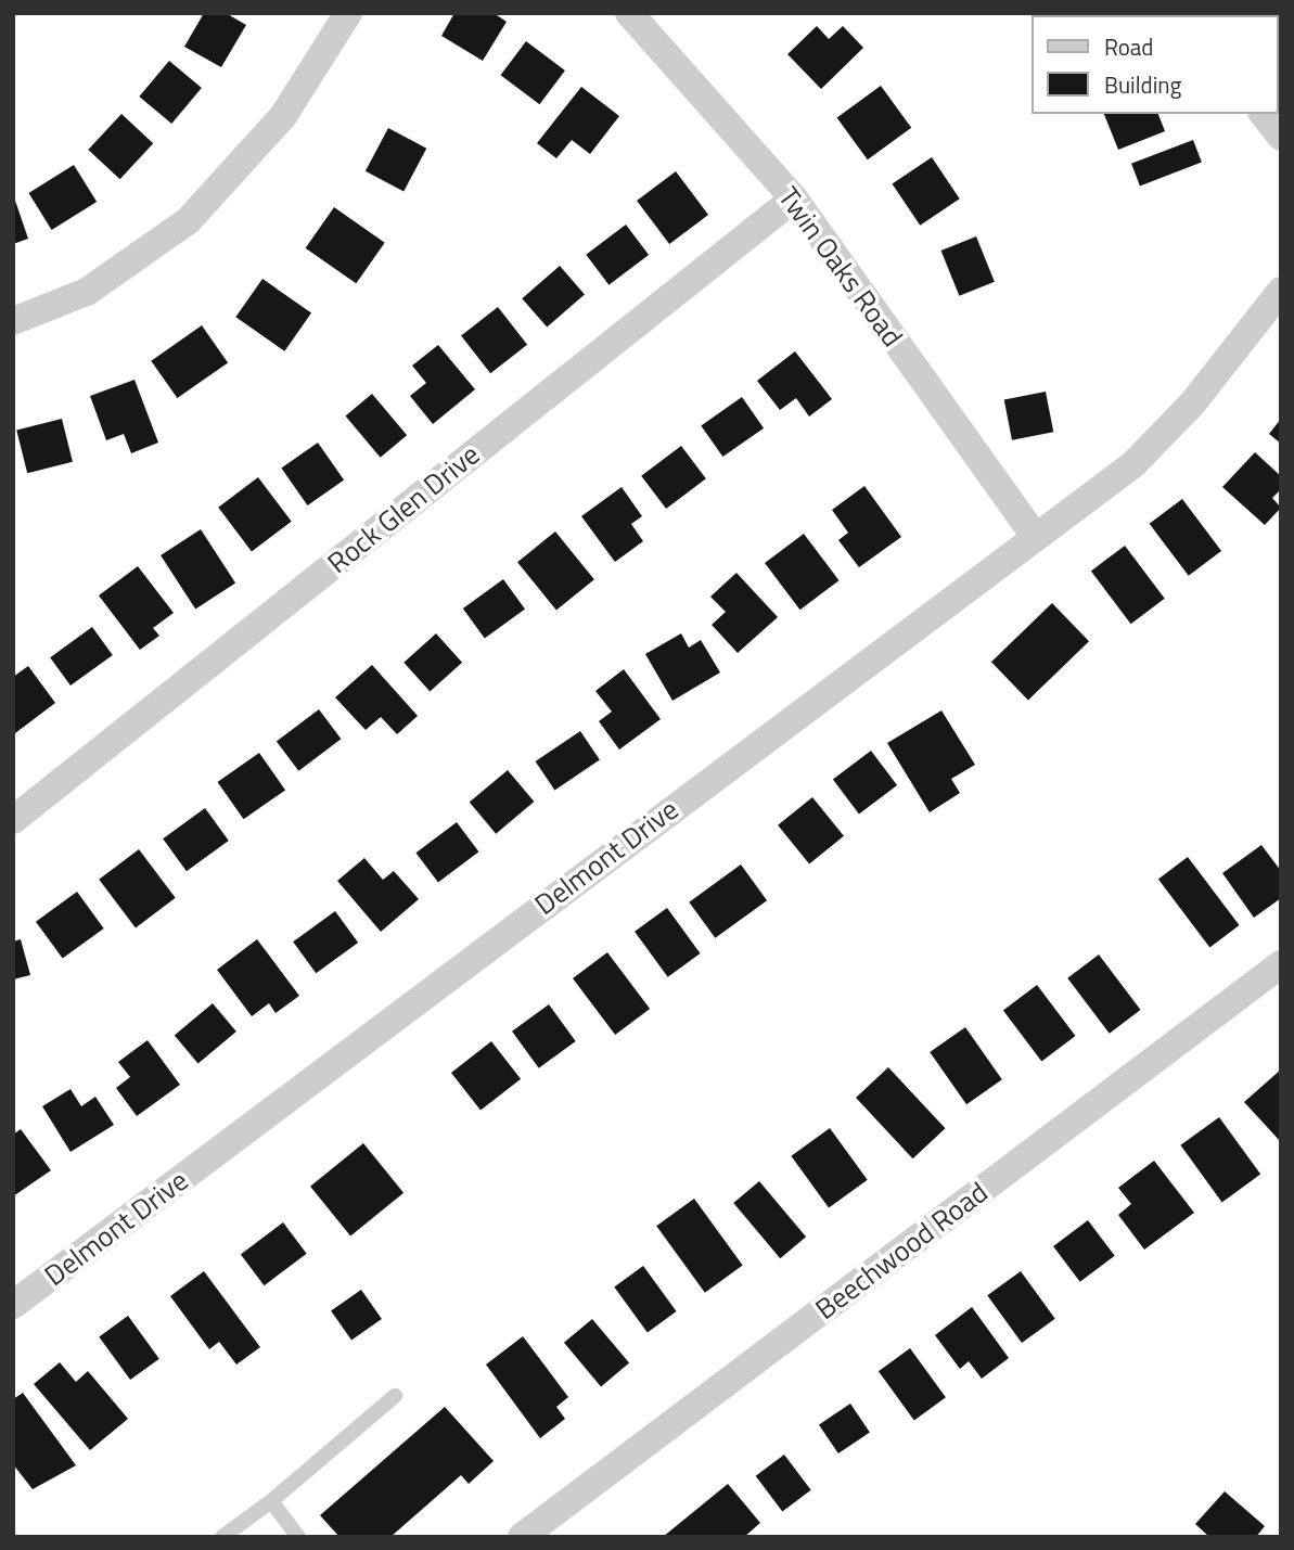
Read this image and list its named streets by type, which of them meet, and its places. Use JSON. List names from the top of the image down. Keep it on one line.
{"streets":{"street":["Twin Oaks Road","Rock Glen Drive","Delmont Drive","Beechwood Road"]},"crossings":[["Twin Oaks Road","Rock Glen Drive"],["Twin Oaks Road","Delmont Drive"]],"legend":["Road","Building"]}
